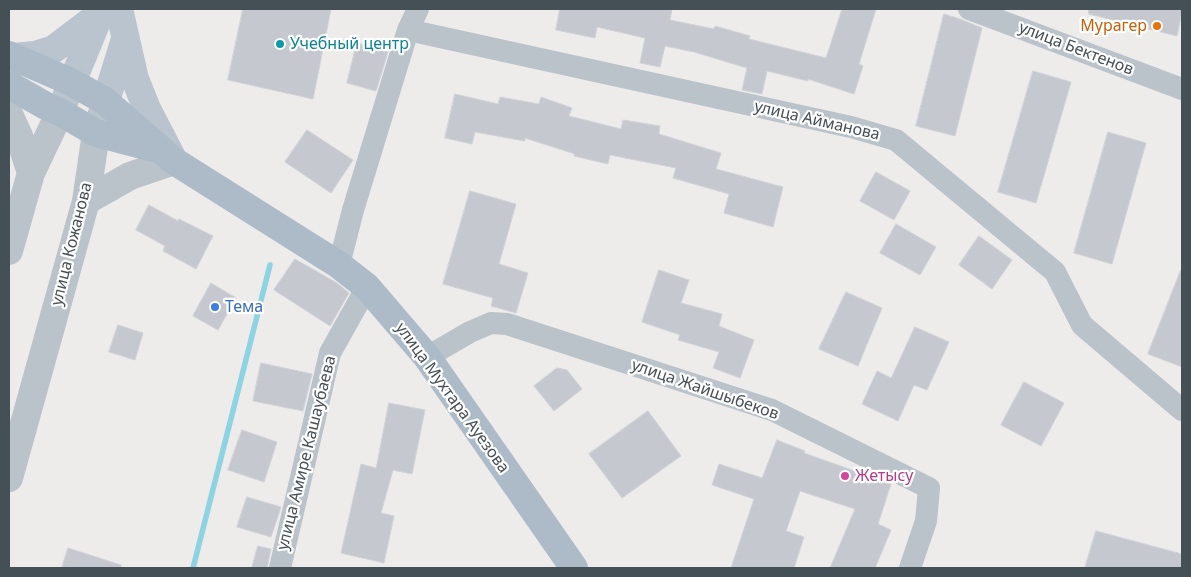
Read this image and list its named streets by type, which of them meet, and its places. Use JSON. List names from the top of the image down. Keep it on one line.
{"streets":{"main road":["улица Кожанова","улица Мухтара Ауезова"],"street":["улица Бектенов","улица Айманова","улица Жайшыбеков","улица Амире Кашаубаева"]},"crossings":[["улица Кожанова","улица Мухтара Ауезова"],["улица Жайшыбеков","улица Мухтара Ауезова"],["улица Мухтара Ауезова","улица Амире Кашаубаева"]],"places":["Мурагер","Учебный центр","Тема","Жетысу"]}
